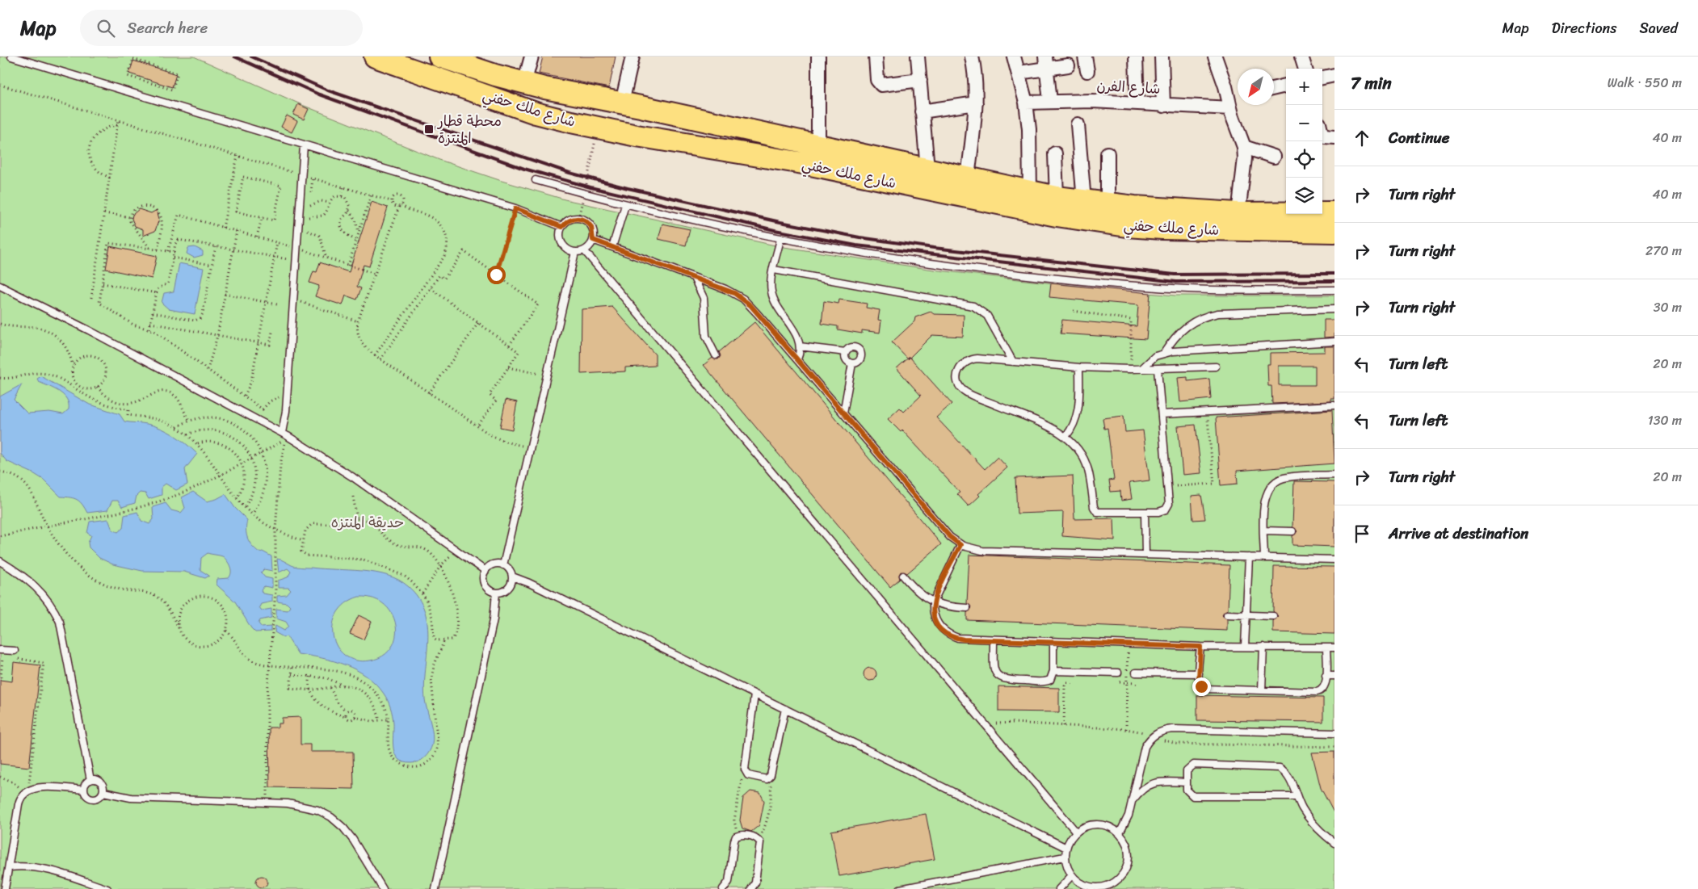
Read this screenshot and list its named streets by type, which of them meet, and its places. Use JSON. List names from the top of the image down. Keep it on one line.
{"streets":{"highway":["شارع ملك حفني"],"street":["شارع الفرن"]},"parks":["حديقة المنتزه"],"places":{"transit":["محطة قطار المنتزة"]},"north":"bottom left","page":{"header":"Map","search":"Search here","nav":["Map","Directions","Saved"],"heading":["7 min","Walk · 550 m"],"map_buttons":["+","−"],"list":[["Continue","40 m"],["Turn right","40 m"],["Turn right","270 m"],["Turn right","30 m"],["Turn left","20 m"],["Turn left","130 m"],["Turn right","20 m"],"Arrive at destination"]}}
